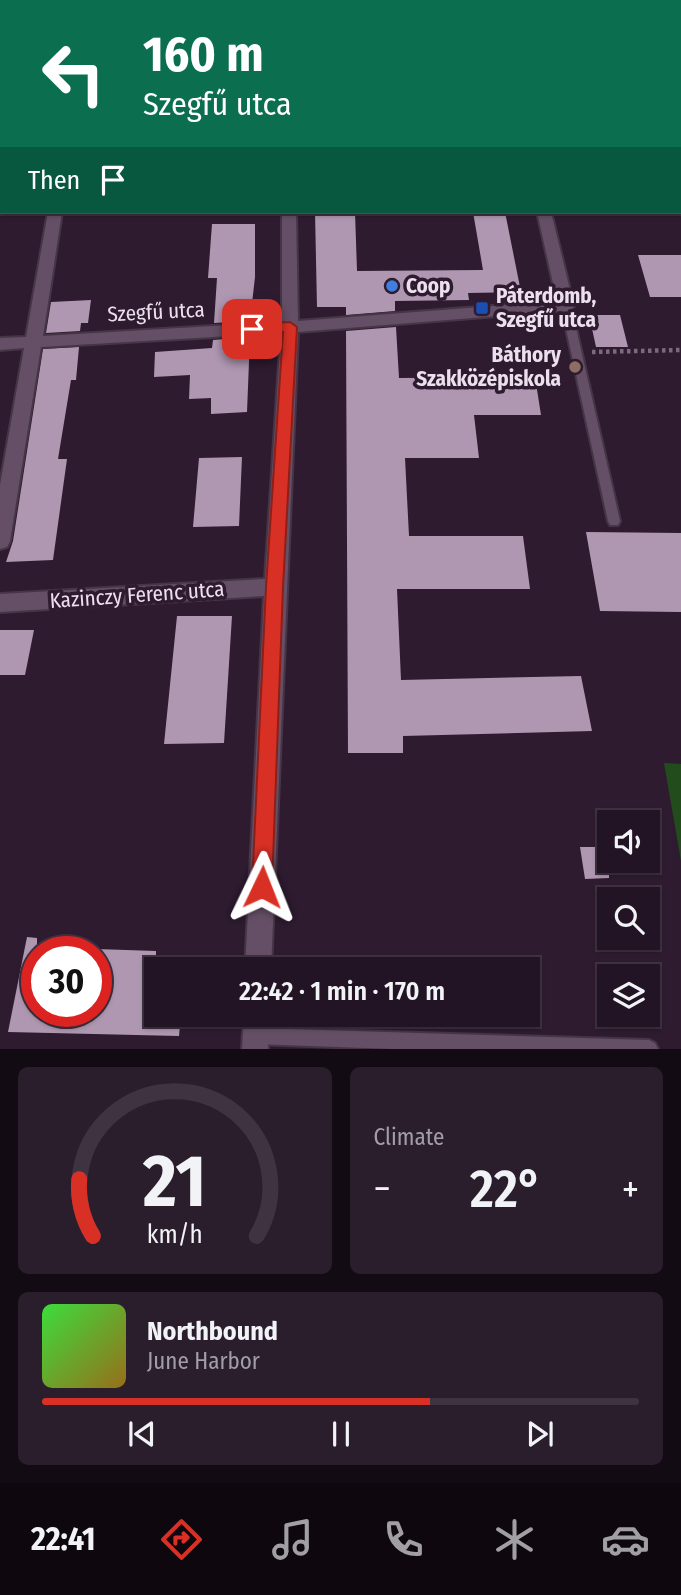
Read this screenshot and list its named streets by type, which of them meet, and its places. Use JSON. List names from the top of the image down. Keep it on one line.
{"streets":{"street":["Szegfű utca","Kazinczy Ferenc utca"]},"places":{"other":["Coop","Báthory Szakközépiskola"],"transit":["Páterdomb, Szegfű utca"]},"page":{"turn":["160 m","Szegfű utca"],"then":"Then","limit":"30","trip":"22:42 · 1 min · 170 m","tile":"Climate","heat":["−","22°","+"],"song":["Northbound","June Harbor"],"tabs":"22:41","gauge":["21","km/h"]}}
